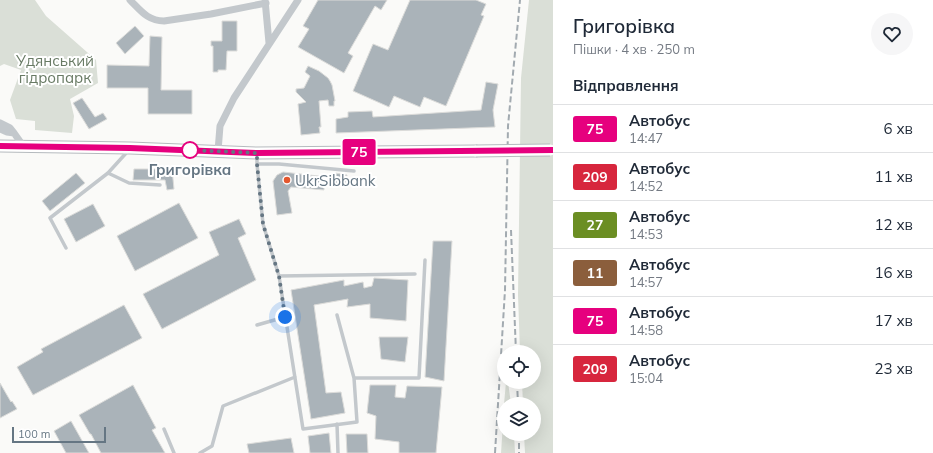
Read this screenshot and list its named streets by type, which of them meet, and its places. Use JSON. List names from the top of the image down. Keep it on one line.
{"parks":["Удянський гідропарк"],"places":["Григорівка","UkrSibbank"],"lines":["bus line 75"],"scale_bar":"100 m","page":{"on_map":"75","heading":[["Григорівка","Пішки · 4 хв · 250 m"],"Відправлення"],"list":[{"mark":"75","name":"Автобус","note":"14:47","value":"6 хв"},{"mark":"209","name":"Автобус","note":"14:52","value":"11 хв"},{"mark":"27","name":"Автобус","note":"14:53","value":"12 хв"},{"mark":"11","name":"Автобус","note":"14:57","value":"16 хв"},{"mark":"75","name":"Автобус","note":"14:58","value":"17 хв"},{"mark":"209","name":"Автобус","note":"15:04","value":"23 хв"}],"scale":"100 m"}}
